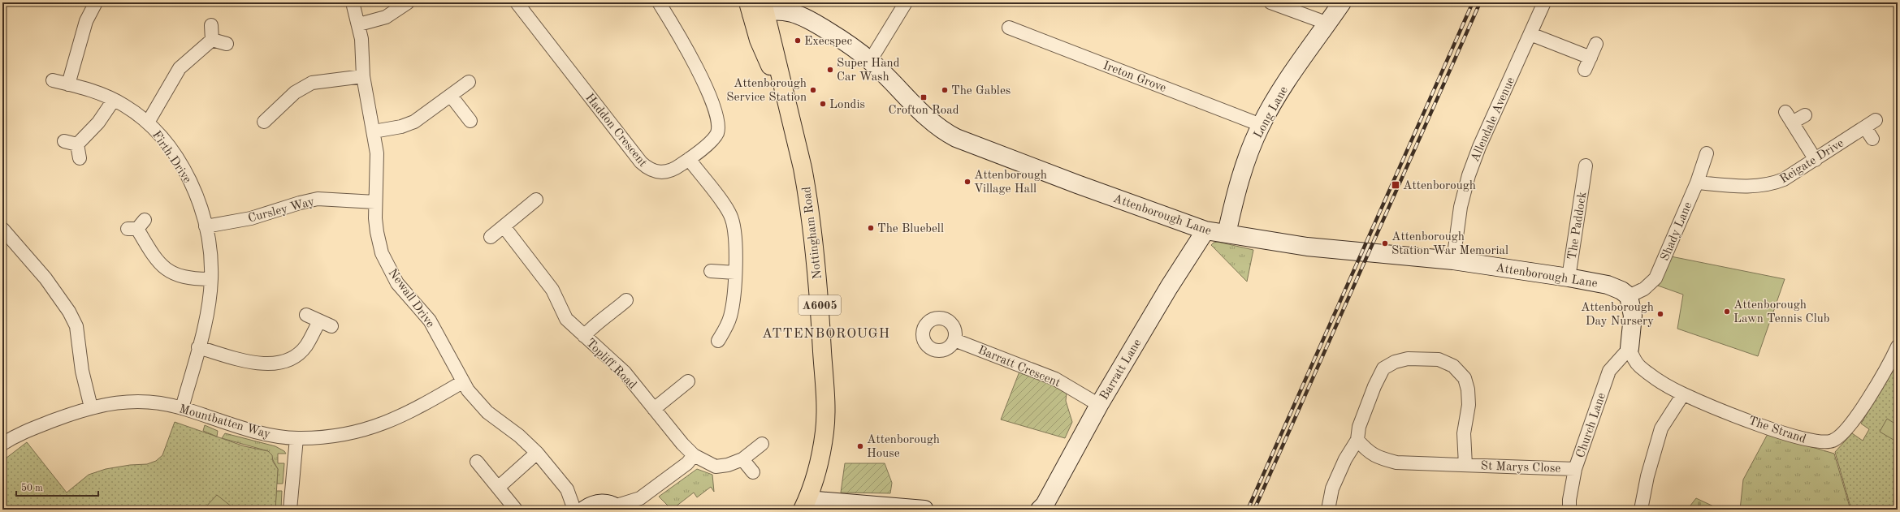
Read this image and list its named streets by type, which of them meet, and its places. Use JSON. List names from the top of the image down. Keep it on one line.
{"streets":{"main road":["Nottingham Road","A6005"],"street":["Ireton Grove","Long Lane","Allendale Avenue","Haddon Crescent","Firth Drive","Reigate Drive","Cursley Way","Attenborough Lane","The Paddock","Shady Lane","Newall Drive","Topliff Road","Barratt Crescent","Barratt Lane","Mountbatten Way","Church Lane","The Strand","St Marys Close"]},"crossings":[["Ireton Grove","Long Lane"],["Long Lane","Attenborough Lane"],["Allendale Avenue","Attenborough Lane"],["Firth Drive","Cursley Way"],["Firth Drive","Mountbatten Way"],["Reigate Drive","Shady Lane"],["Cursley Way","Newall Drive"],["Attenborough Lane","The Paddock"],["Attenborough Lane","Shady Lane"],["Attenborough Lane","Nottingham Road"],["Attenborough Lane","Barratt Lane"],["Newall Drive","Mountbatten Way"],["Barratt Crescent","Barratt Lane"],["Church Lane","The Strand"],["Church Lane","St Marys Close"]],"districts":["ATTENBOROUGH"],"places":{"other":["Execspec","Super Hand Car Wash","Attenborough Service Station","The Gables","Londis","Attenborough Village Hall","The Bluebell","Attenborough Station War Memorial","Attenborough Lawn Tennis Club","Attenborough Day Nursery","Attenborough House"],"transit":["Crofton Road","Attenborough"]},"scale_bar":"50 m"}
